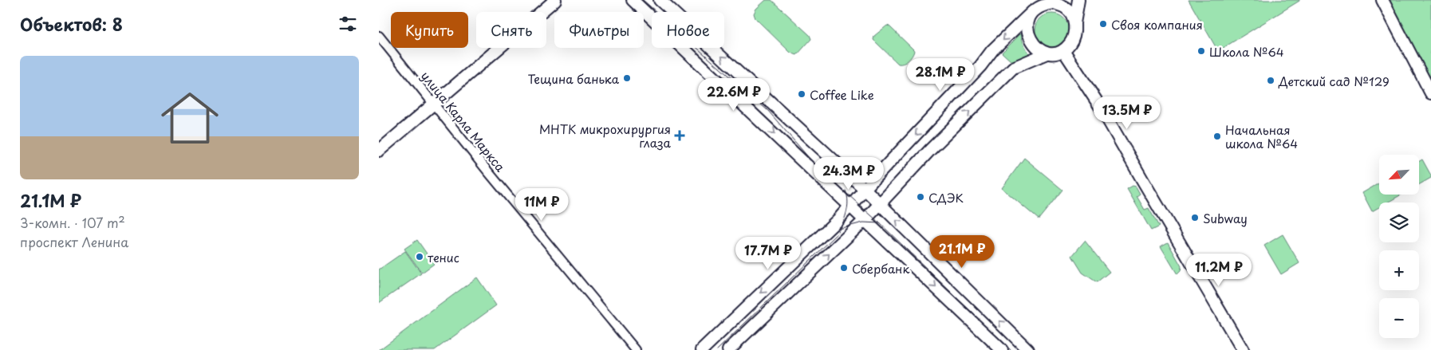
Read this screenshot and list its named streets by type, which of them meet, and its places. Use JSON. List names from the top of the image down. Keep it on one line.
{"streets":{"street":["улица Карла Маркса"]},"places":{"other":["Своя компания","Школа №64","Тещина банька","Детский сад №129","Coffee Like","Начальная школа №64","СДЭК","Subway","тенис","Сбербанк"],"health":["МНТК микрохирургия глаза"]},"north":"bottom left","page":{"heading":"Объектов: 8","chip":["Купить","Снять","Фильтры","Новое"],"list":[{"name":"21.1M ₽","note":"3-комн. · 107 m² · проспект Ленина"}],"price":["28.1M ₽","22.6M ₽","13.5M ₽","24.3M ₽","11M ₽","21.1M ₽","17.7M ₽","11.2M ₽"],"map_buttons":["+","−"]}}
